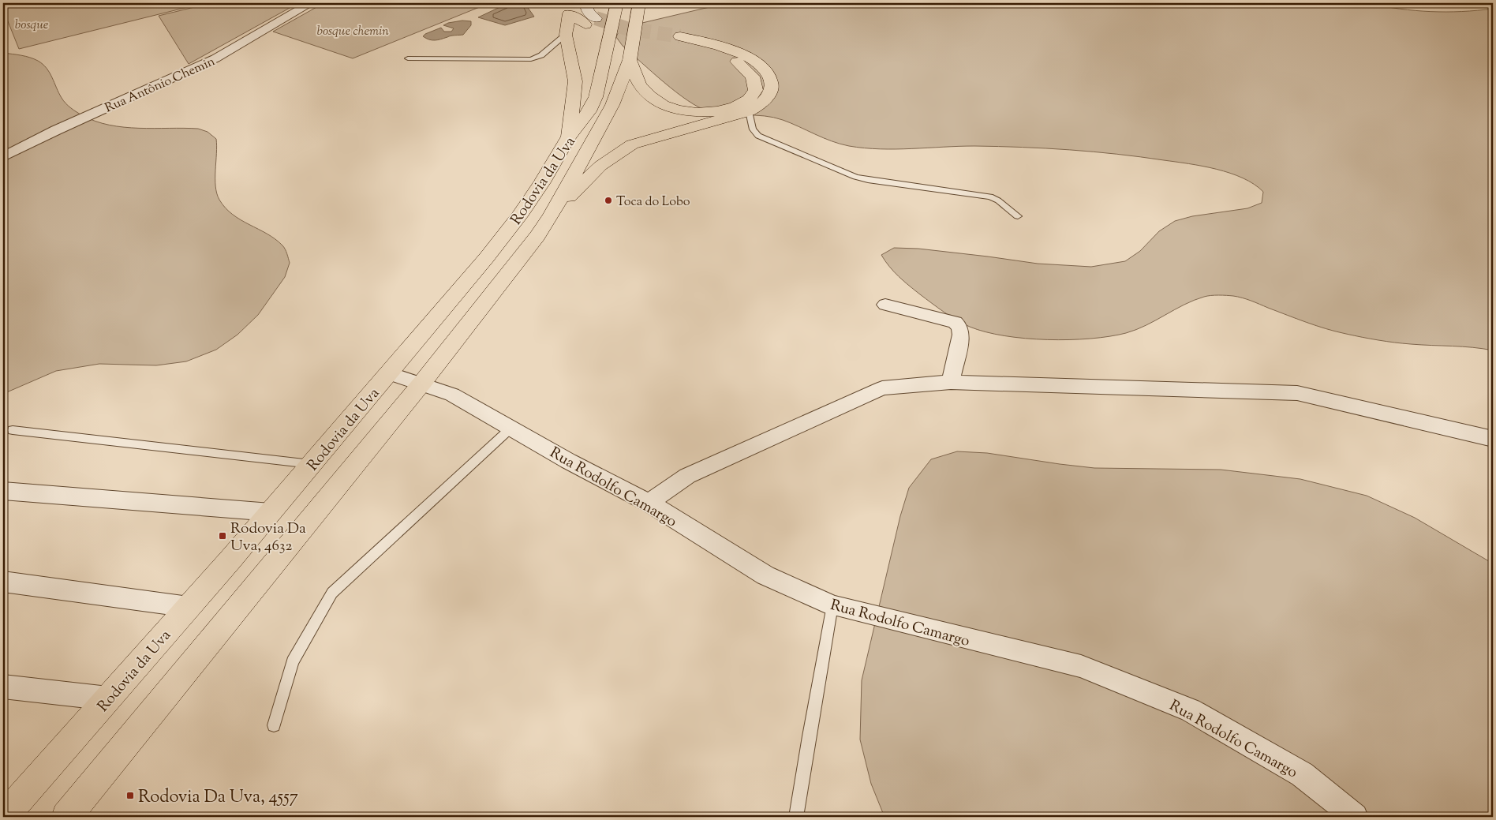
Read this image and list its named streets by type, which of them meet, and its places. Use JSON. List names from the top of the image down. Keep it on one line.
{"streets":{"main road":["Rodovia da Uva"],"street":["Rua Antônio Chemin","Rua Rodolfo Camargo"]},"crossings":[["Rodovia da Uva","Rua Rodolfo Camargo"]],"parks":["bosque","bosque chemin"],"places":{"other":["Toca do Lobo"],"transit":["Rodovia Da Uva, 4632","Rodovia Da Uva, 4557"]}}
